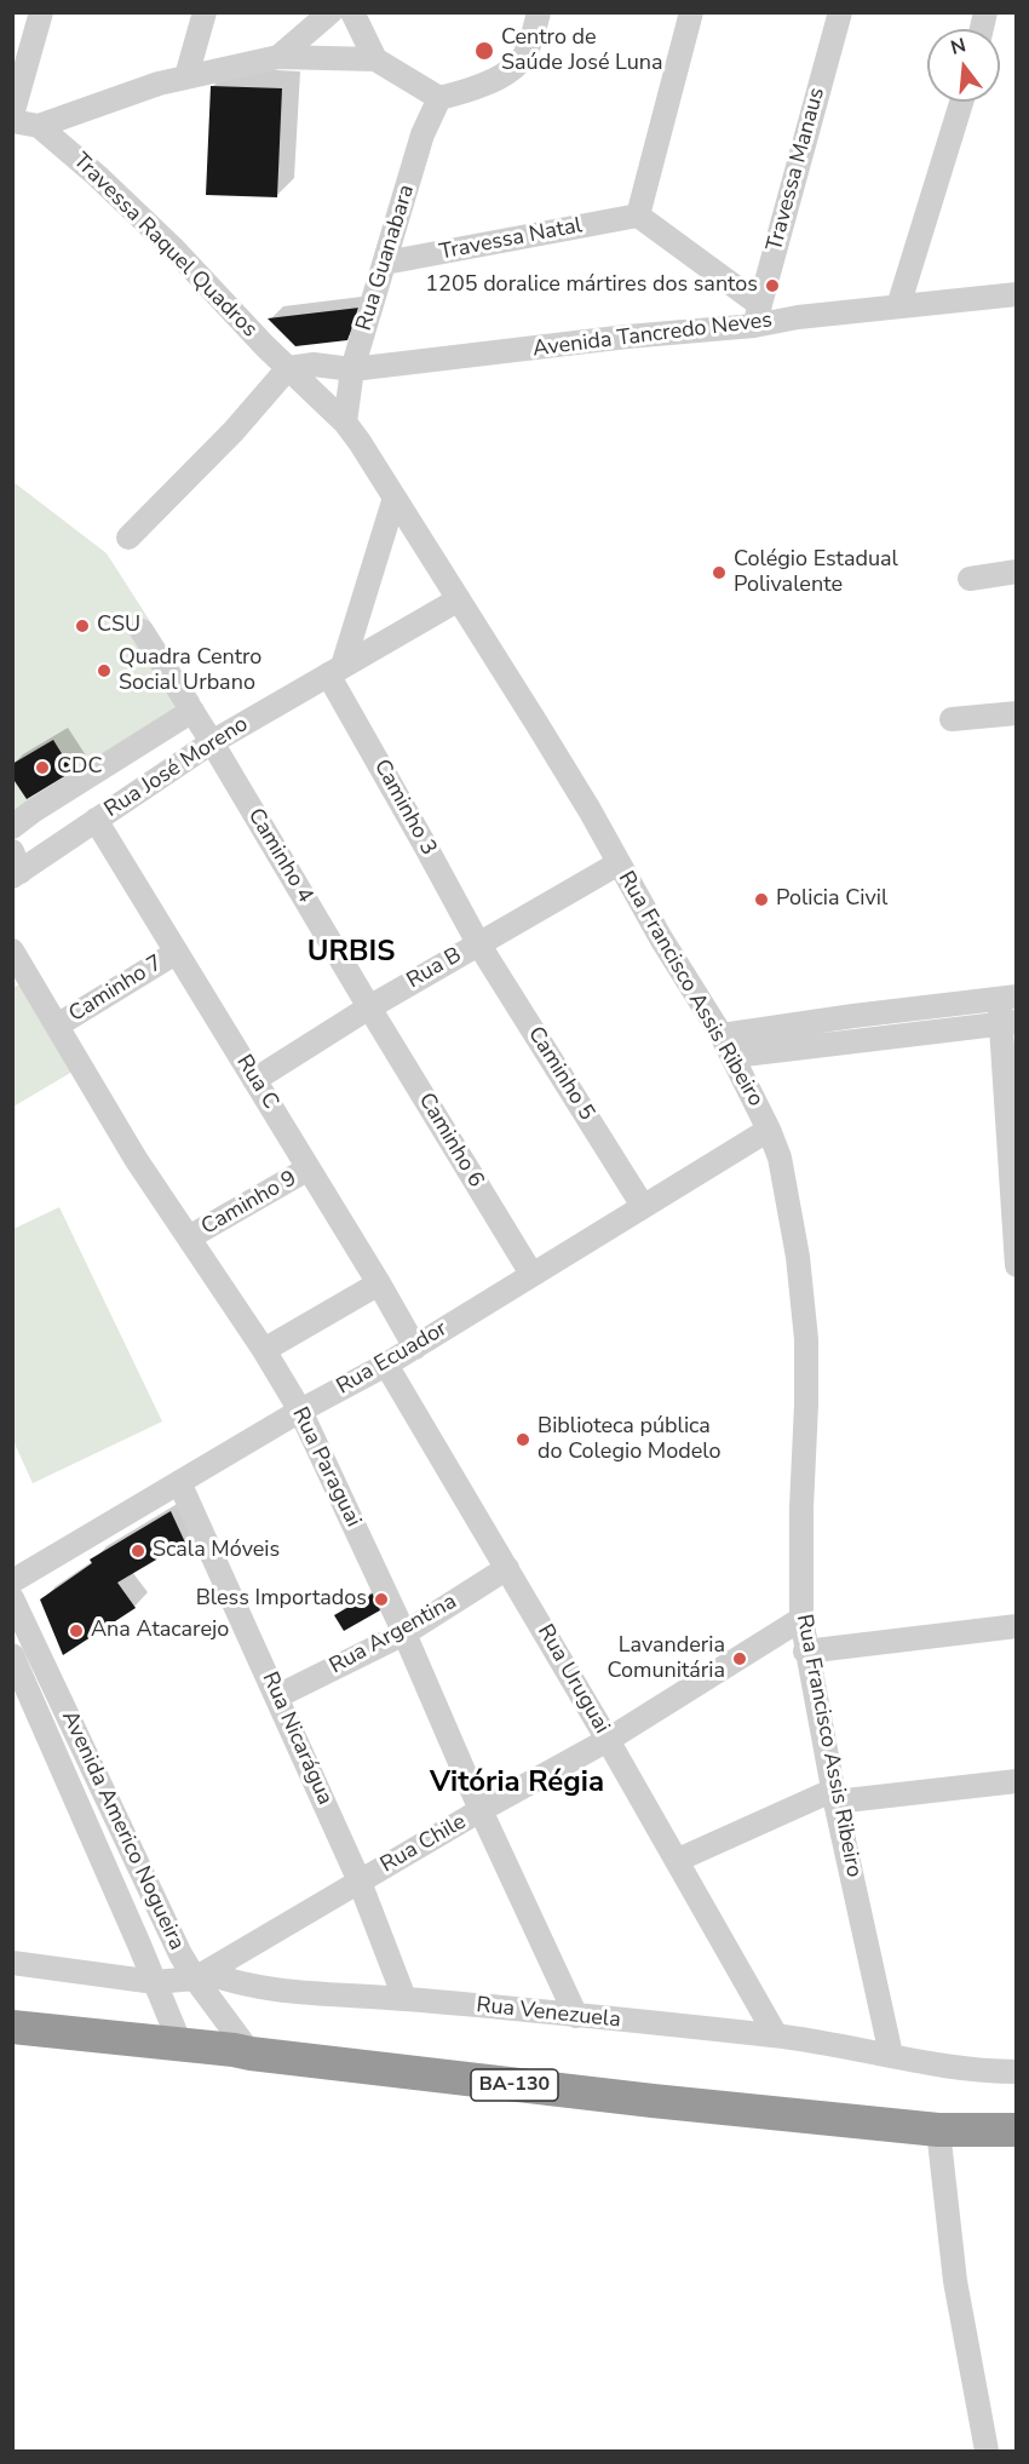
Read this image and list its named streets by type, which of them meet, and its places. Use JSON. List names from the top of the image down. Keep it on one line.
{"streets":{"highway":["BA-130"],"street":["Travessa Manaus","Travessa Natal","Travessa Raquel Quadros","Rua Guanabara","Avenida Tancredo Neves","Rua José Moreno","Caminho 3","Caminho 4","Rua B","Caminho 7","Rua Francisco Assis Ribeiro","Caminho 5","Rua C","Caminho 6","Caminho 9","Rua Ecuador","Rua Paraguai","Rua Argentina","Rua Uruguai","Rua Nicarágua","Avenida Americo Nogueira","Rua Chile","Rua Venezuela"]},"crossings":[["Travessa Manaus","Avenida Tancredo Neves"],["Travessa Natal","Rua Guanabara"],["Travessa Raquel Quadros","Rua Guanabara"],["Travessa Raquel Quadros","Avenida Tancredo Neves"],["Travessa Raquel Quadros","Rua Francisco Assis Ribeiro"],["Rua Guanabara","Avenida Tancredo Neves"],["Rua Guanabara","Rua Francisco Assis Ribeiro"],["Rua José Moreno","Caminho 3"],["Rua José Moreno","Caminho 4"],["Rua José Moreno","Rua Francisco Assis Ribeiro"],["Rua José Moreno","Rua C"],["Caminho 3","Rua B"],["Caminho 3","Caminho 5"],["Caminho 4","Rua B"],["Caminho 4","Caminho 6"],["Rua B","Rua Francisco Assis Ribeiro"],["Rua B","Caminho 5"],["Rua B","Rua C"],["Rua B","Caminho 6"],["Caminho 7","Rua C"],["Caminho 7","Rua Paraguai"],["Rua Francisco Assis Ribeiro","Rua Ecuador"],["Rua Francisco Assis Ribeiro","Rua Chile"],["Rua Francisco Assis Ribeiro","Rua Venezuela"],["Caminho 5","Rua Ecuador"],["Rua C","Caminho 9"],["Rua C","Rua Ecuador"],["Caminho 6","Rua Ecuador"],["Caminho 9","Rua Paraguai"],["Rua Ecuador","Rua Paraguai"],["Rua Ecuador","Rua Uruguai"],["Rua Ecuador","Rua Nicarágua"],["Rua Paraguai","Rua Argentina"],["Rua Paraguai","Rua Chile"],["Rua Paraguai","Rua Venezuela"],["Rua Argentina","Rua Uruguai"],["Rua Argentina","Rua Nicarágua"],["Rua Uruguai","Rua Chile"],["Rua Uruguai","Rua Venezuela"],["Rua Nicarágua","Rua Chile"],["Rua Nicarágua","Rua Venezuela"],["Avenida Americo Nogueira","Rua Chile"],["Avenida Americo Nogueira","Rua Venezuela"],["Avenida Americo Nogueira","BA-130"],["Rua Chile","Rua Venezuela"]],"districts":["URBIS","Vitória Régia"],"places":["Centro de Saúde José Luna","1205 doralice mártires dos santos","Colégio Estadual Polivalente","CSU","Quadra Centro Social Urbano","CDC","Policia Civil","Biblioteca pública do Colegio Modelo","Scala Móveis","Bless Importados","Ana Atacarejo","Lavanderia Comunitária"],"north":"top"}
